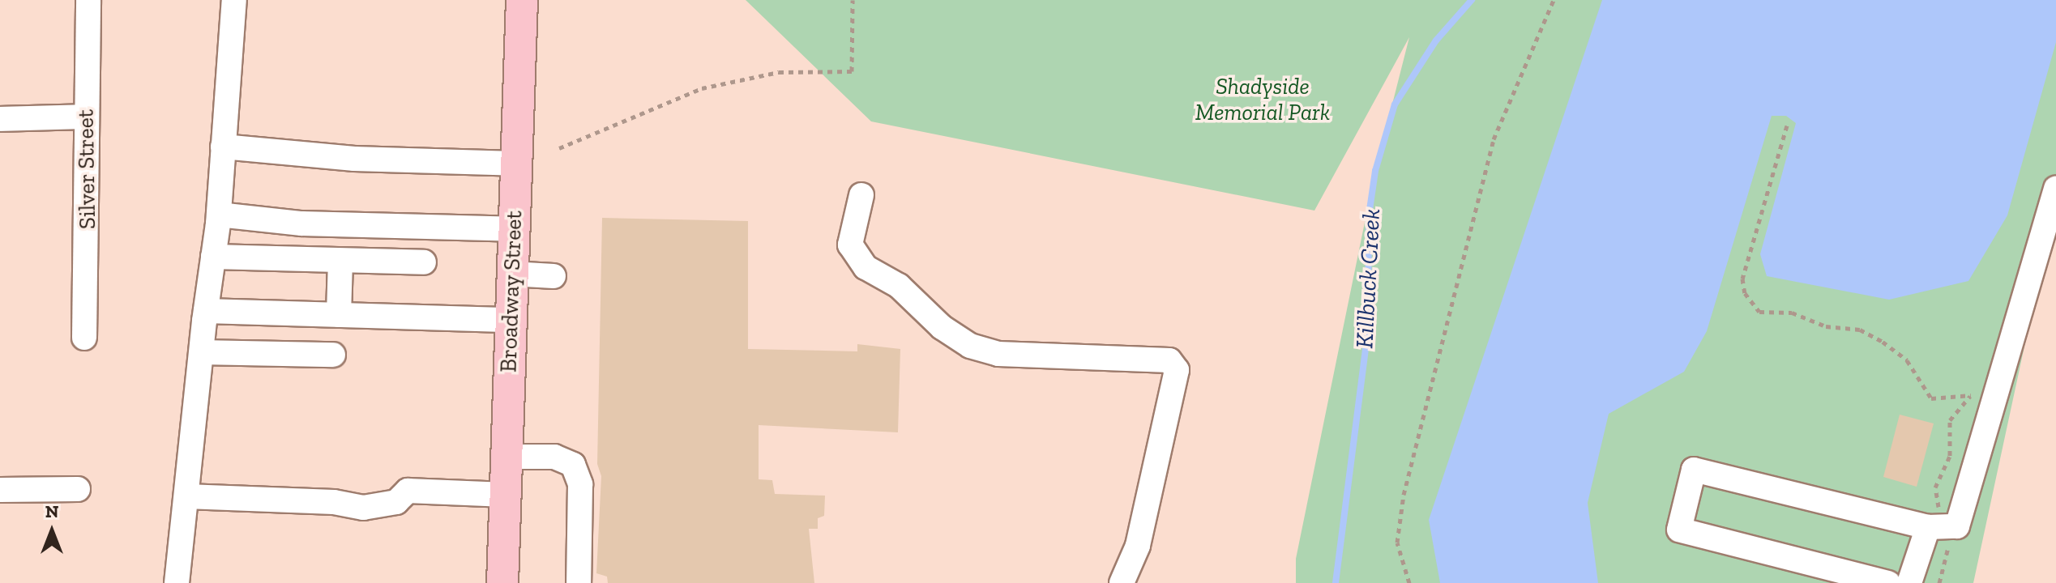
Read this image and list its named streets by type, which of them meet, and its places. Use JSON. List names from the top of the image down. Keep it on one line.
{"streets":{"main road":["Broadway Street"],"street":["Silver Street"]},"water":["Killbuck Creek"],"parks":["Shadyside Memorial Park"],"north":"top"}
